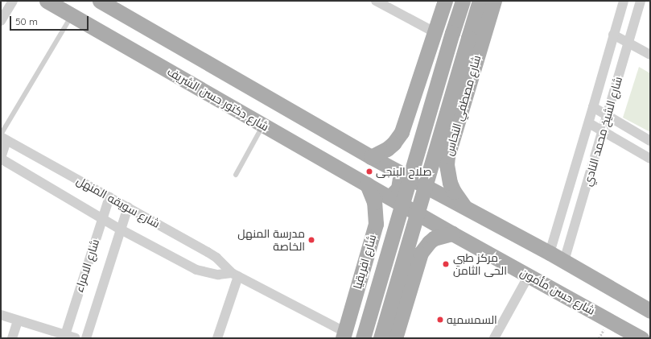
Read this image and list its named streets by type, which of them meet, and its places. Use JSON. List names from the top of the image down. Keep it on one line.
{"streets":{"main road":["شارع دكتور حسن الشريف","شارع مصطفي النحاس","شارع افريقيا","شارع حسن مأمون"],"street":["شارع الشيخ محمد النادي","شارع سويقه المنهل","شارع الامراء"]},"crossings":[["شارع دكتور حسن الشريف","شارع افريقيا"],["شارع دكتور حسن الشريف","شارع حسن مأمون"],["شارع سويقه المنهل","شارع افريقيا"],["شارع سويقه المنهل","شارع الامراء"]],"places":["صلاح البنجى","مدرسة المنهل الخاصة","مركز طبي الحى الثامن","السمسميه"],"scale_bar":"50 m"}
